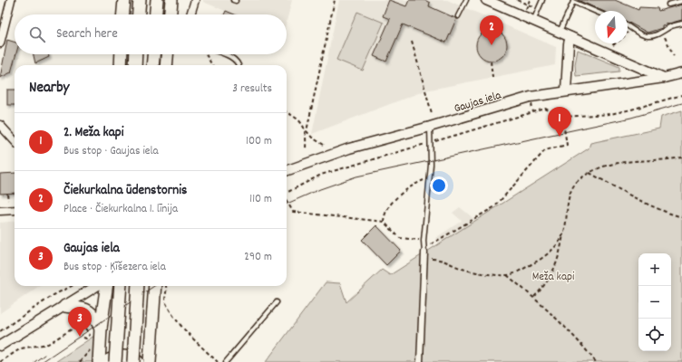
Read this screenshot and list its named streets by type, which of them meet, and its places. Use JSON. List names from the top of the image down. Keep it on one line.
{"streets":{"street":["Gaujas iela"]},"parks":["Meža kapi"],"north":"bottom","page":{"search":"Search here","pins":["2","1","3"],"heading":["Nearby","3 results"],"list":[{"mark":"1","name":"2. Meža kapi","note":"Bus stop · Gaujas iela","value":"100 m"},{"mark":"2","name":"Čiekurkalna ūdenstornis","note":"Place · Čiekurkalna 1. līnija","value":"110 m"},{"mark":"3","name":"Gaujas iela","note":"Bus stop · Ķīšezera iela","value":"290 m"}],"map_buttons":["+","−"]}}
